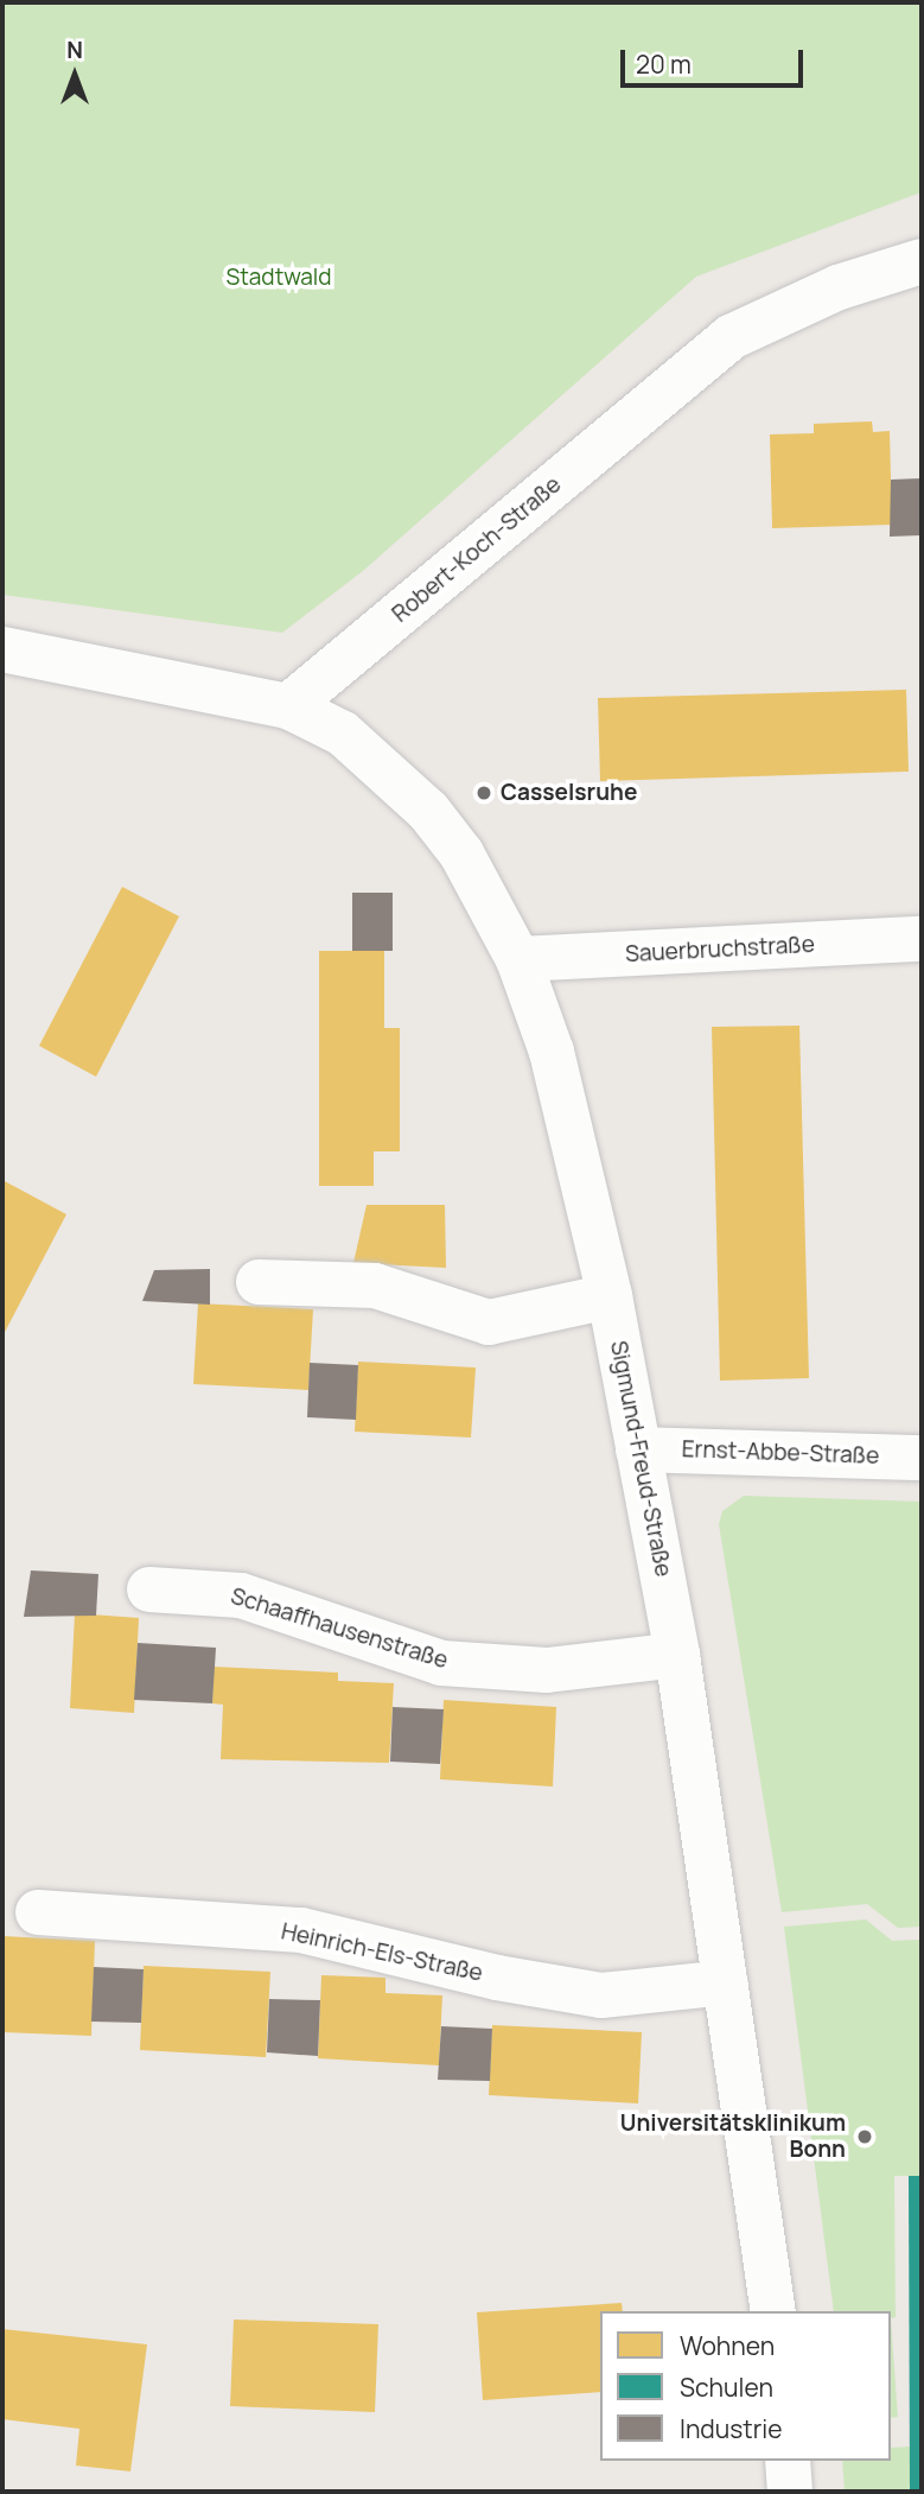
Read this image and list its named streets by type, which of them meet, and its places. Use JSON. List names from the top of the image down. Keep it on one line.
{"streets":{"street":["Robert-Koch-Straße","Sauerbruchstraße","Ernst-Abbe-Straße","Sigmund-Freud-Straße","Schaaffhausenstraße","Heinrich-Els-Straße"]},"crossings":[["Robert-Koch-Straße","Sigmund-Freud-Straße"],["Sauerbruchstraße","Sigmund-Freud-Straße"],["Ernst-Abbe-Straße","Sigmund-Freud-Straße"],["Sigmund-Freud-Straße","Schaaffhausenstraße"],["Sigmund-Freud-Straße","Heinrich-Els-Straße"]],"parks":["Stadtwald"],"places":["Casselsruhe","Universitätsklinikum Bonn"],"legend":["Wohnen","Schulen","Industrie"],"scale_bar":"20 m","north":"top"}
